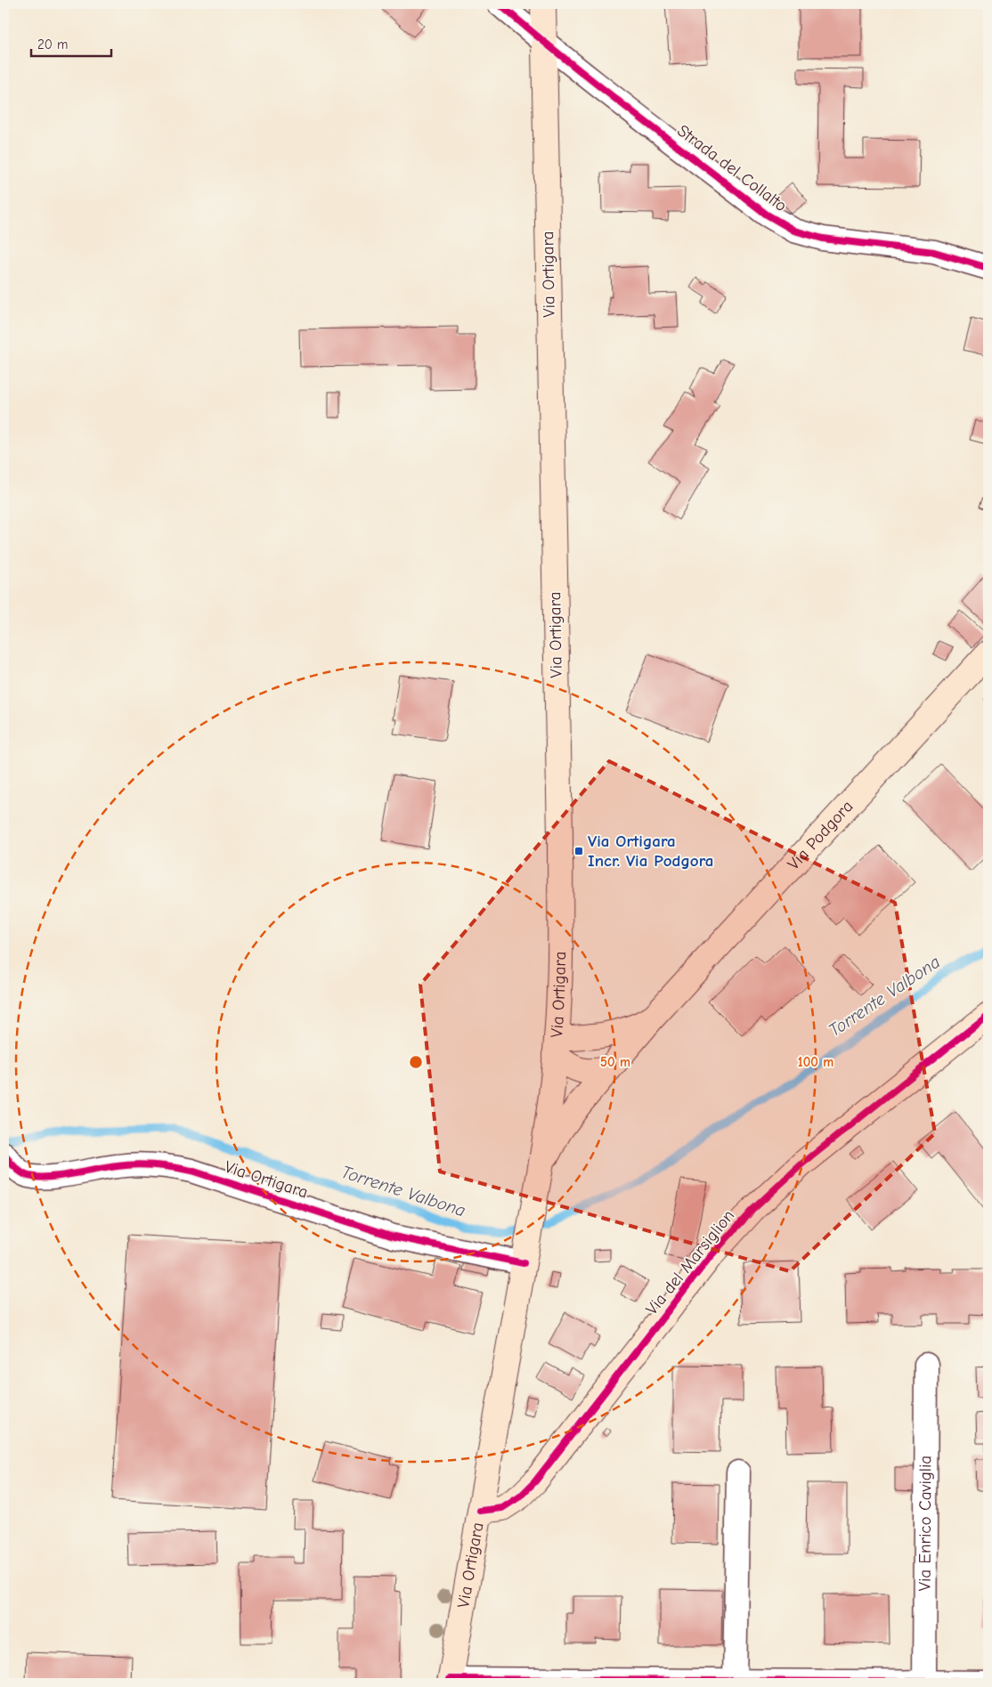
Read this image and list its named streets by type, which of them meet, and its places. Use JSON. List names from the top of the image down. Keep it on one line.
{"streets":{"main road":["Via Ortigara","Via Podgora","Via del Marsiglion"],"street":["Strada del Collalto","Via Enrico Caviglia"]},"crossings":[["Strada del Collalto","Via Ortigara"],["Via Ortigara","Via Podgora"],["Via Ortigara","Via del Marsiglion"]],"water":["Torrente Valbona"],"places":{"transit":["Via Ortigara Incr. Via Podgora"]},"scale_bar":"20 m","rings":["50 m","100 m"]}
